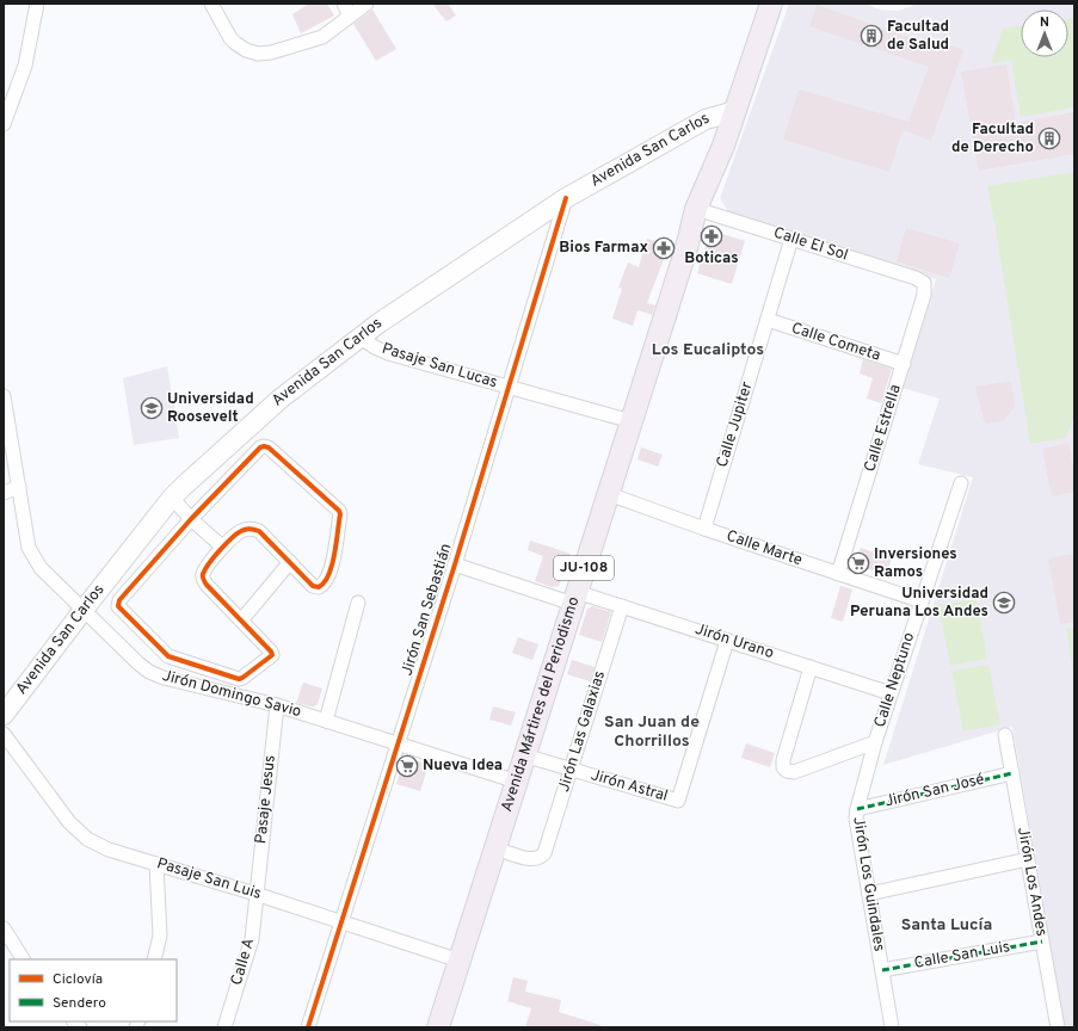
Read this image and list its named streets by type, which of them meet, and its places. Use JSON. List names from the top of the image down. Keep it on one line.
{"streets":{"main road":["Avenida San Carlos","JU-108","Avenida Mártires del Periodismo"],"street":["Calle El Sol","Calle Cometa","Pasaje San Lucas","Calle Jupiter","Calle Estrella","Calle Marte","Jirón San Sebastián","Jirón Urano","Calle Neptuno","Jirón Domingo Savio","Jirón Las Galaxias","Jirón Astral","Jirón San José","Pasaje Jesus","Pasaje San Luis","Jirón Los Andes","Jirón Los Guindales","Calle San Luis","Calle A"]},"crossings":[["Avenida San Carlos","Pasaje San Lucas"],["Avenida San Carlos","Jirón San Sebastián"],["Avenida San Carlos","Jirón Domingo Savio"],["Avenida San Carlos","Avenida Mártires del Periodismo"],["Calle El Sol","Calle Jupiter"],["Calle El Sol","Calle Estrella"],["Calle El Sol","Avenida Mártires del Periodismo"],["Calle Cometa","Calle Jupiter"],["Calle Cometa","Calle Estrella"],["Pasaje San Lucas","Jirón San Sebastián"],["Pasaje San Lucas","Avenida Mártires del Periodismo"],["Calle Jupiter","Calle Marte"],["Calle Estrella","Calle Marte"],["Calle Marte","Calle Neptuno"],["Calle Marte","Avenida Mártires del Periodismo"],["Jirón San Sebastián","Jirón Urano"],["Jirón San Sebastián","Jirón Domingo Savio"],["Jirón San Sebastián","Pasaje San Luis"],["Jirón Urano","Calle Neptuno"],["Jirón Urano","Avenida Mártires del Periodismo"],["Jirón Urano","Jirón Las Galaxias"],["Jirón Urano","Jirón Astral"],["Calle Neptuno","Jirón Los Guindales"],["Jirón Domingo Savio","Avenida Mártires del Periodismo"],["Jirón Domingo Savio","Pasaje Jesus"],["Avenida Mártires del Periodismo","Jirón Las Galaxias"],["Avenida Mártires del Periodismo","Jirón Astral"],["Avenida Mártires del Periodismo","Pasaje San Luis"],["Jirón Las Galaxias","Jirón Astral"],["Jirón San José","Jirón Los Andes"],["Jirón San José","Jirón Los Guindales"],["Pasaje Jesus","Pasaje San Luis"],["Pasaje Jesus","Calle A"],["Pasaje San Luis","Calle A"],["Jirón Los Andes","Calle San Luis"],["Jirón Los Guindales","Calle San Luis"]],"districts":["Los Eucaliptos","San Juan de Chorrillos","Santa Lucía"],"places":{"building":["Facultad de Salud","Facultad de Derecho"],"pharmacy":["Boticas","Bios Farmax"],"school or university":["Universidad Roosevelt","Universidad Peruana Los Andes"],"supermarket":["Inversiones Ramos","Nueva Idea"]},"legend":["Ciclovía","Sendero"],"north":"top"}
